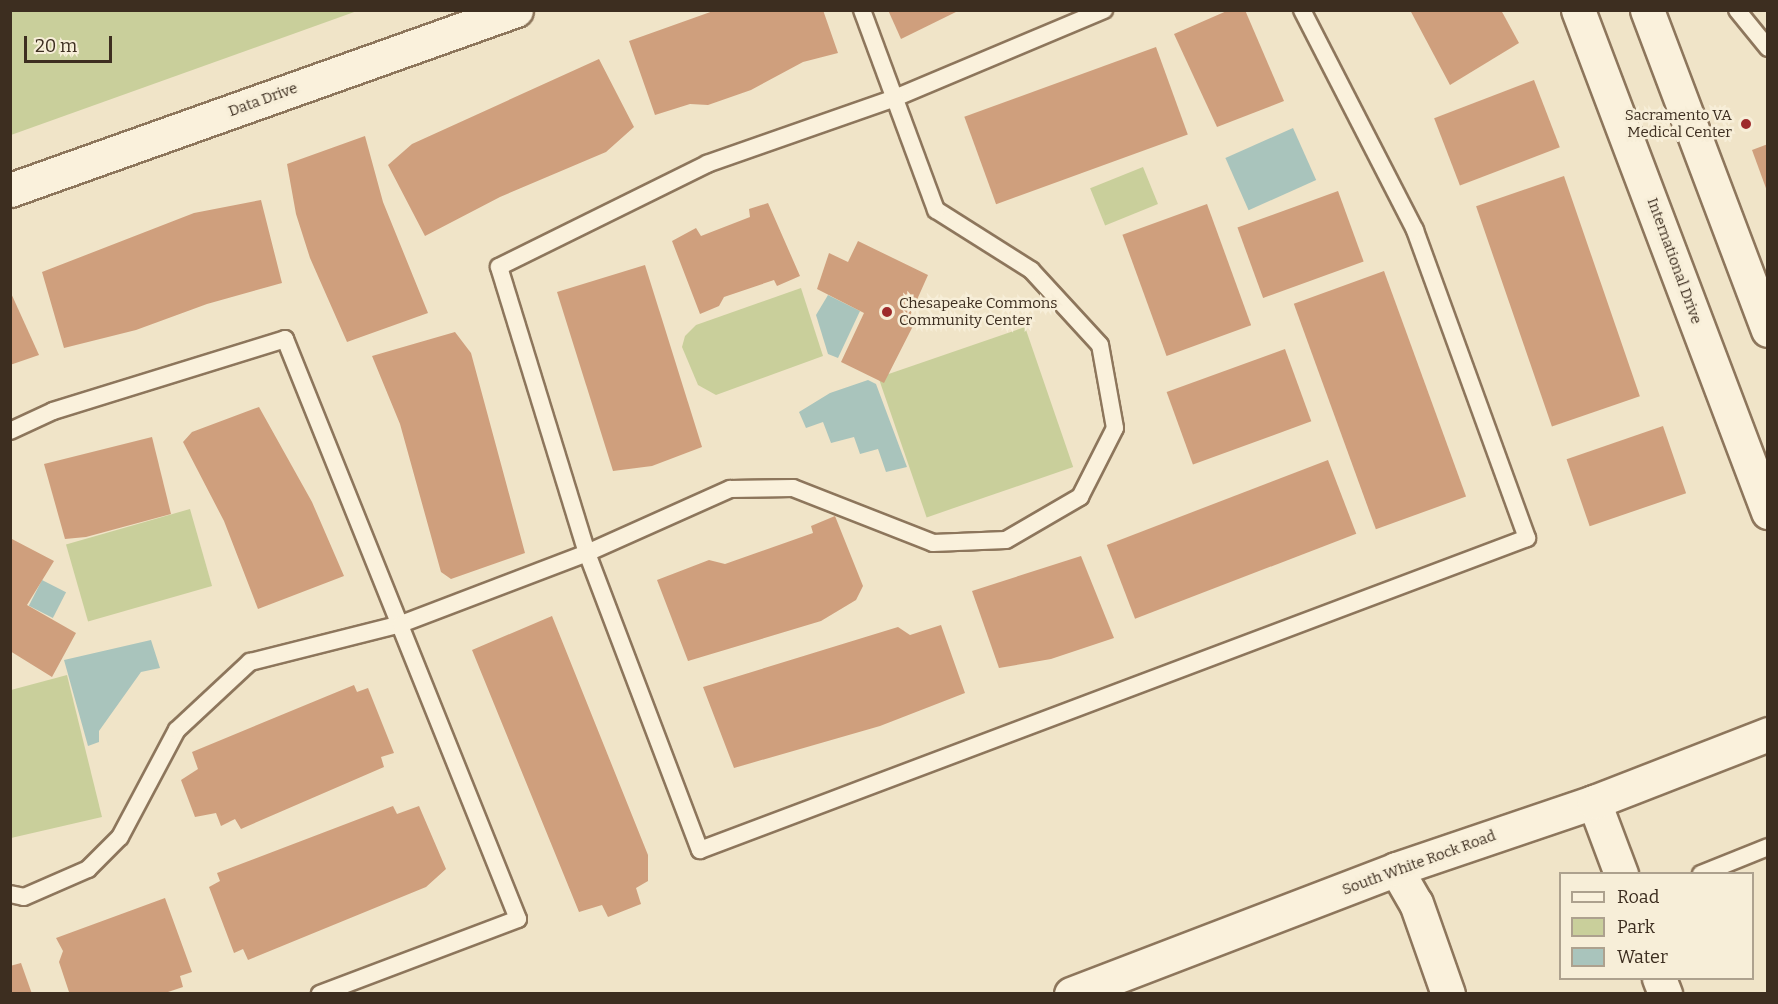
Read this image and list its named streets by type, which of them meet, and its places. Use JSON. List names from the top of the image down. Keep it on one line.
{"streets":{"street":["Data Drive","International Drive","South White Rock Road"]},"places":["Sacramento VA Medical Center","Chesapeake Commons Community Center"],"legend":["Road","Park","Water"],"scale_bar":"20 m"}
